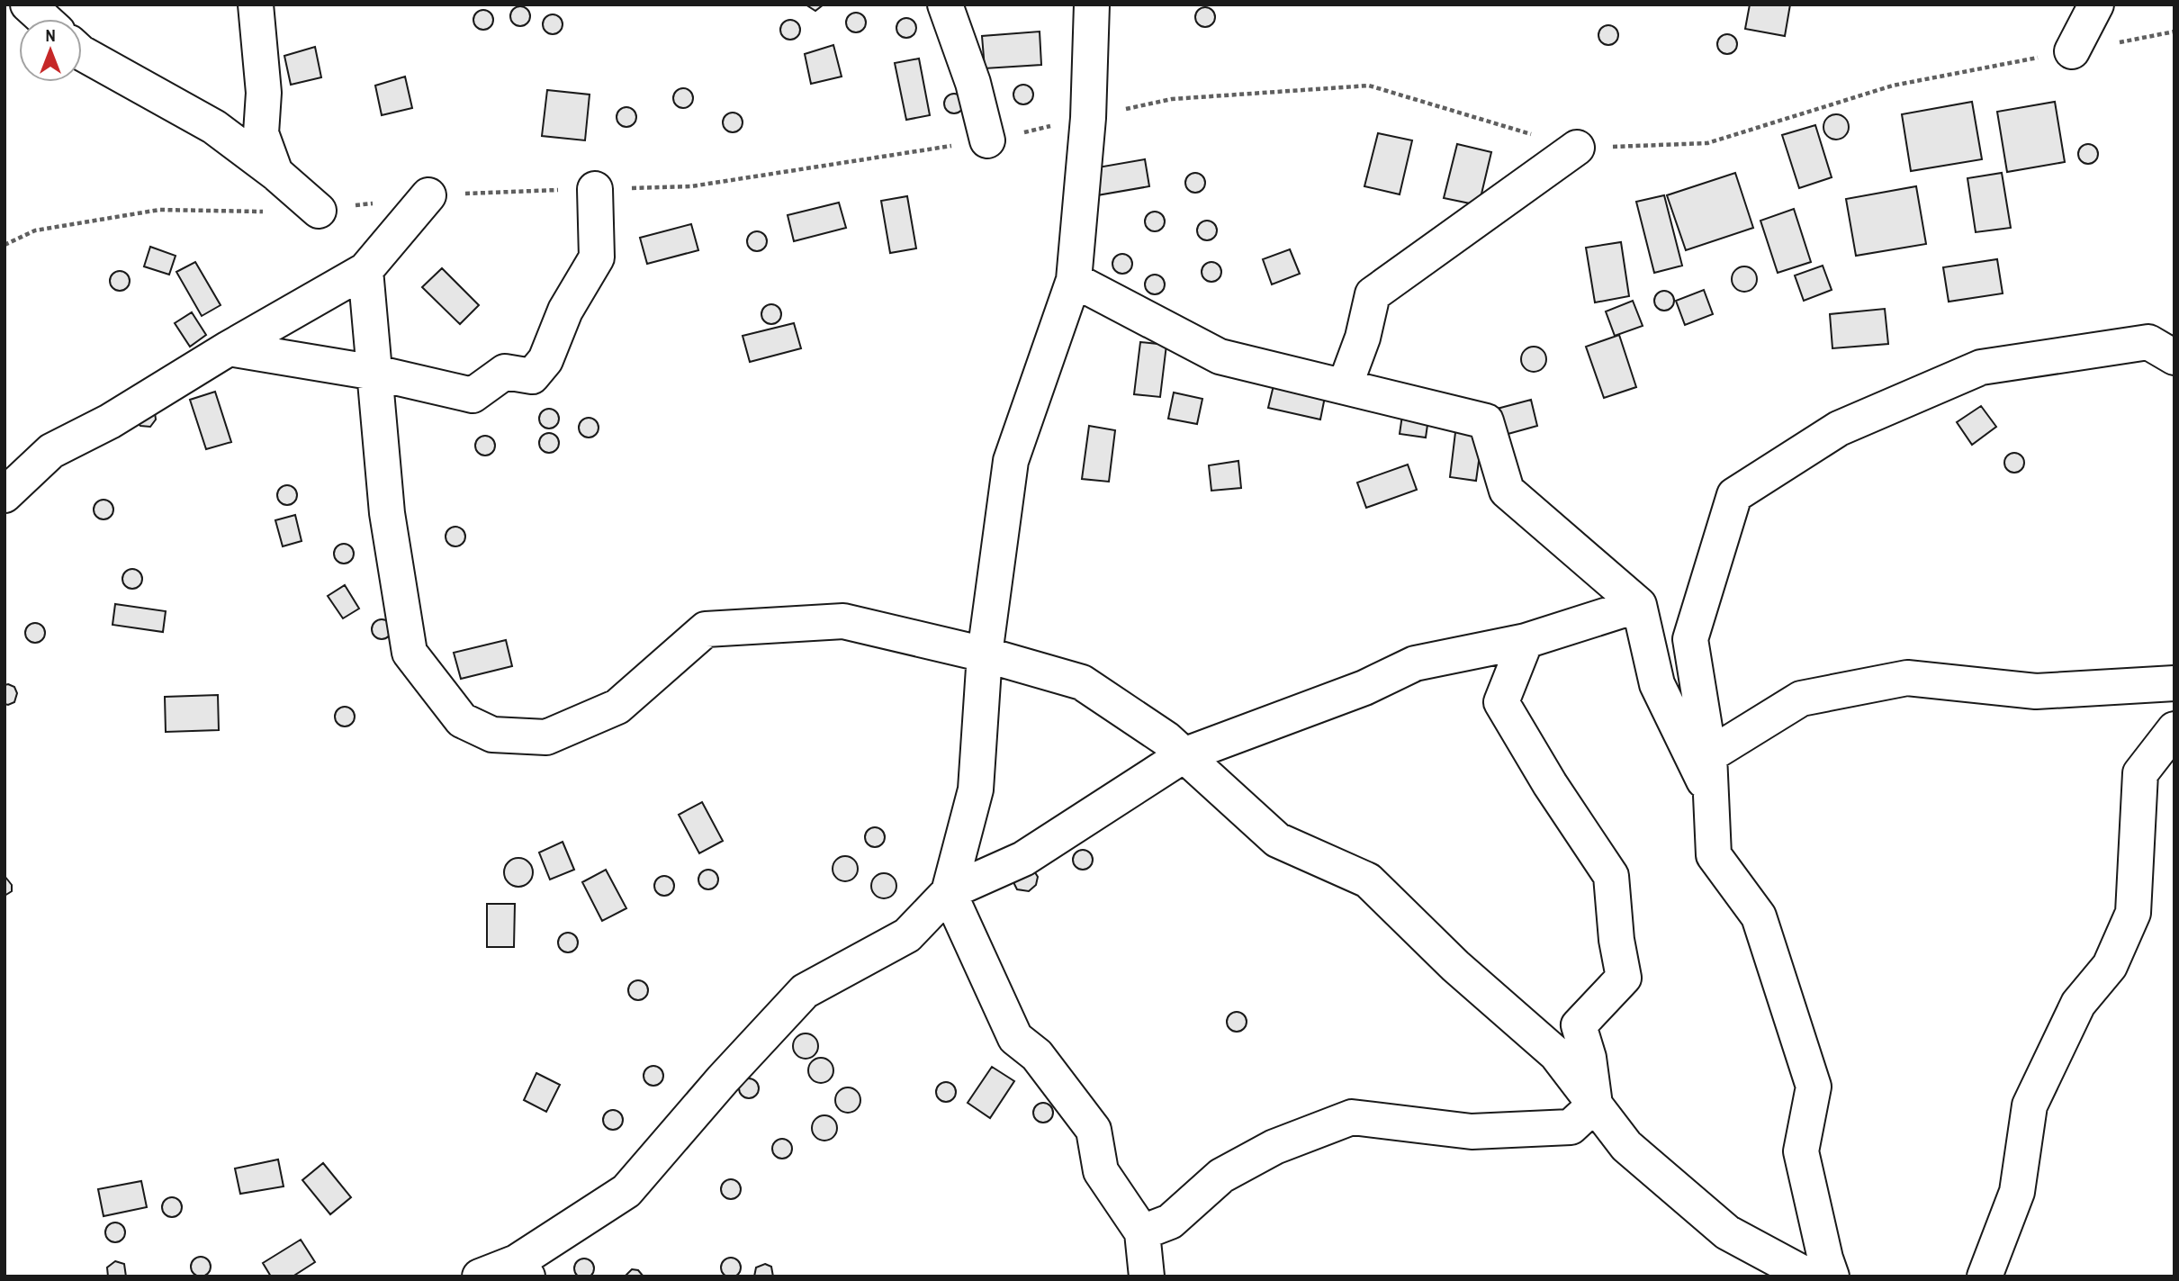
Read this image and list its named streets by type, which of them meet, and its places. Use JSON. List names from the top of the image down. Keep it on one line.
{"north":"top"}
